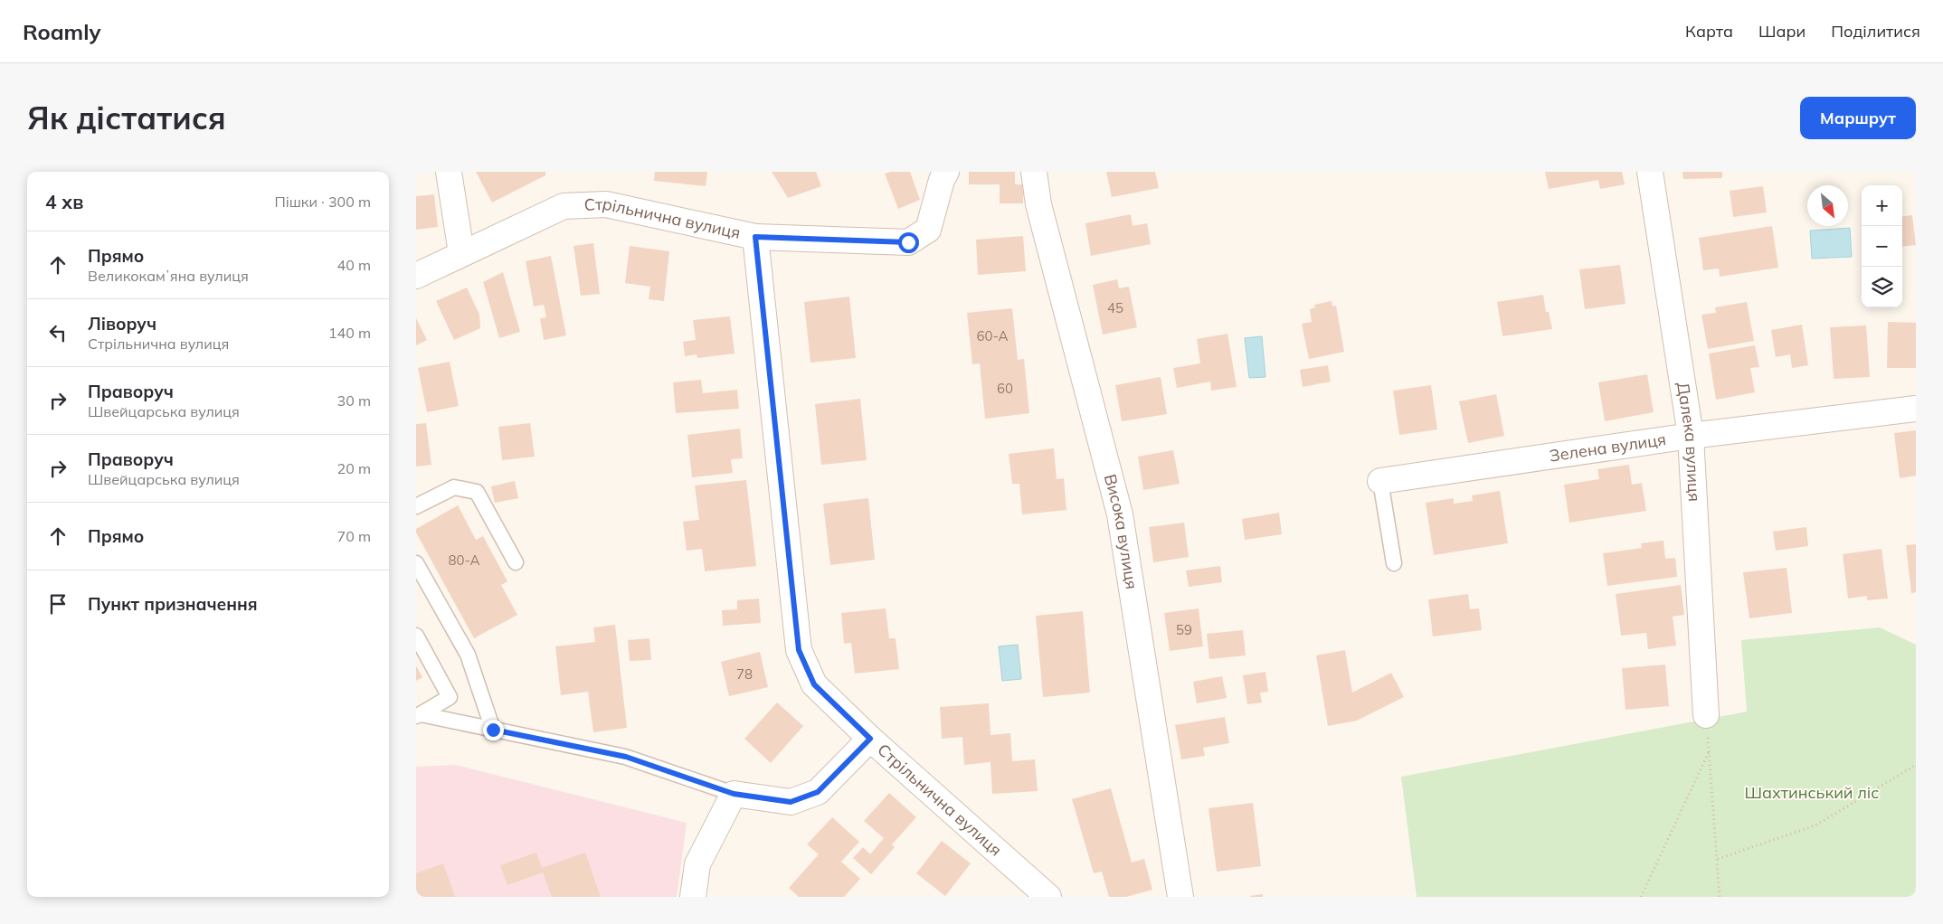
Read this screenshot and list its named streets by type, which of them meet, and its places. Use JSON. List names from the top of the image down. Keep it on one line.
{"streets":{"street":["Стрільнична вулиця","Далека вулиця","Зелена вулиця","Висока вулиця"]},"crossings":[["Далека вулиця","Зелена вулиця"]],"parks":["Шахтинський ліс"],"house_numbers":["45","60-А","60","80-А","59","78"],"north":"bottom right","page":{"header":"Roamly","nav":["Карта","Шари","Поділитися"],"buttons":"Маршрут","title":"Як дістатися","heading":["4 хв","Пішки · 300 m"],"map_buttons":["+","−"],"list":[["Прямо","Великокамʼяна вулиця","40 m"],["Ліворуч","Стрільнична вулиця","140 m"],["Праворуч","Швейцарська вулиця","30 m"],["Праворуч","Швейцарська вулиця","20 m"],["Прямо","70 m"],"Пункт призначення"]}}
